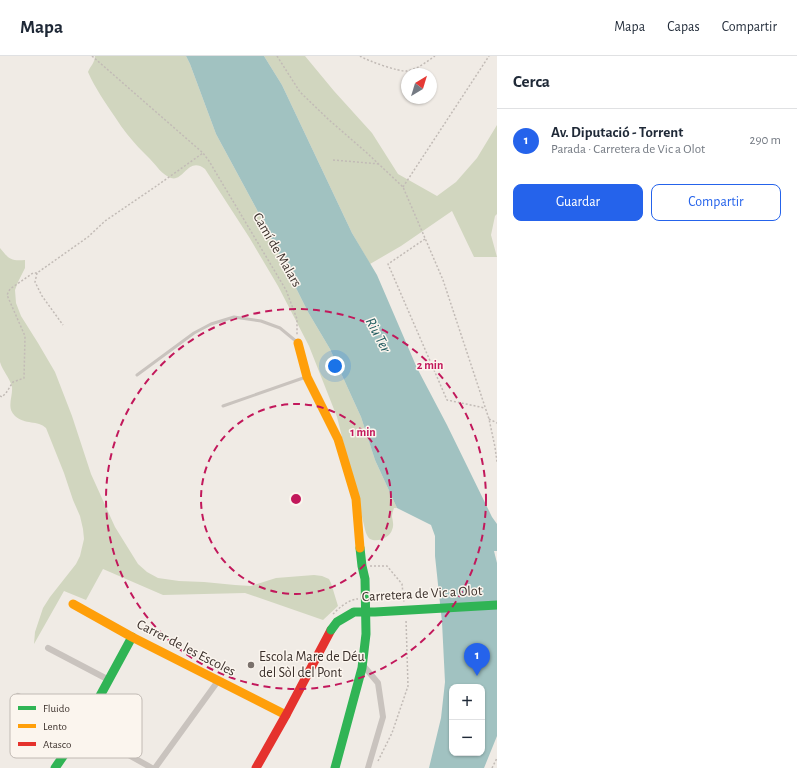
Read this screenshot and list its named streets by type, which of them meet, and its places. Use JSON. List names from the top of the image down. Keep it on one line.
{"streets":{"street":["Carretera de Vic a Olot","Carrer de les Escoles"],"path":["Camí de Malars"]},"crossings":[["Carretera de Vic a Olot","Carrer de les Escoles"]],"water":["Riu Ter"],"places":["Escola Mare de Déu del Sòl del Pont"],"legend":["Fluido","Lento","Atasco"],"north":"top right","page":{"header":"Mapa","nav":["Mapa","Capas","Compartir"],"heading":"Cerca","list":[{"mark":"1","name":"Av. Diputació - Torrent","note":"Parada · Carretera de Vic a Olot","value":"290 m"}],"buttons":["Guardar","Compartir"],"pins":"1","map_buttons":["+","−"]},"rings":["2 min","1 min"]}
